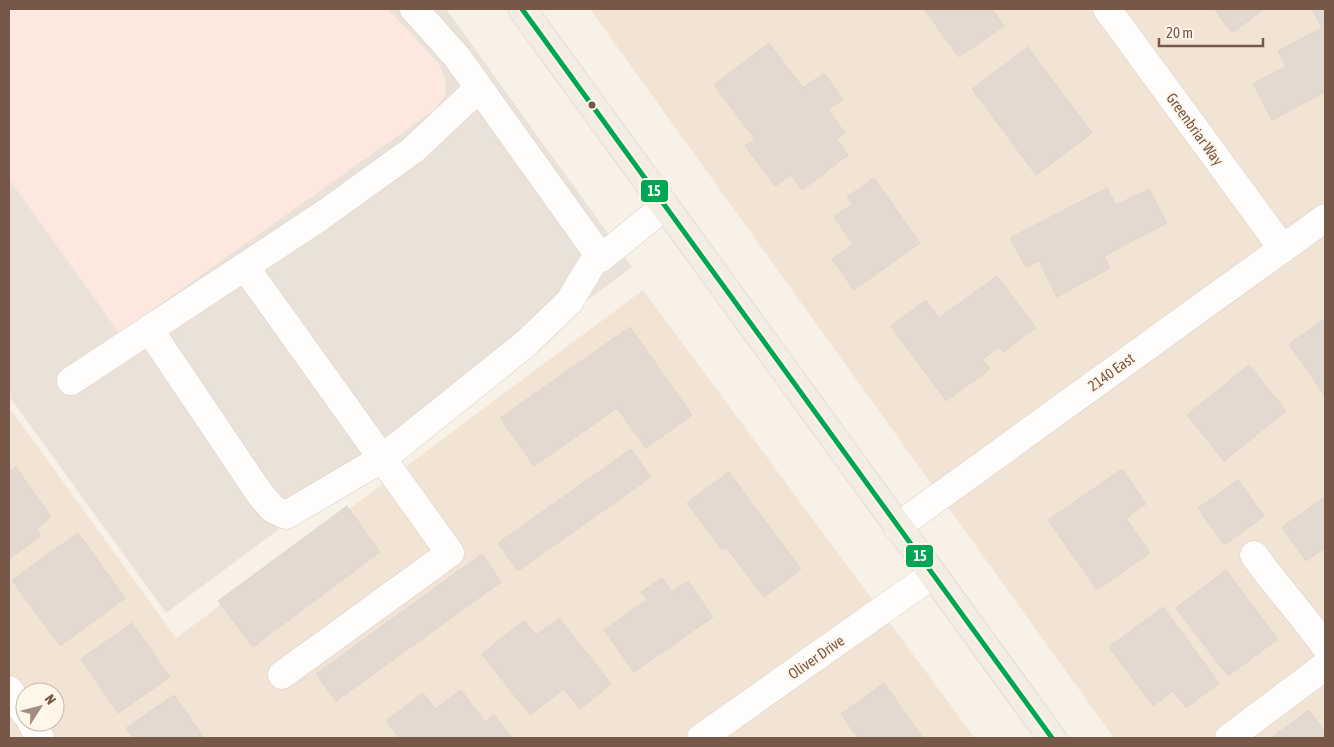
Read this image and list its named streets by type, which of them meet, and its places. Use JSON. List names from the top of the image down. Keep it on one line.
{"streets":{"street":["Greenbriar Way","2140 East","Oliver Drive"]},"crossings":[["Greenbriar Way","2140 East"]],"lines":["transit line 15"],"scale_bar":"20 m","north":"top right"}
